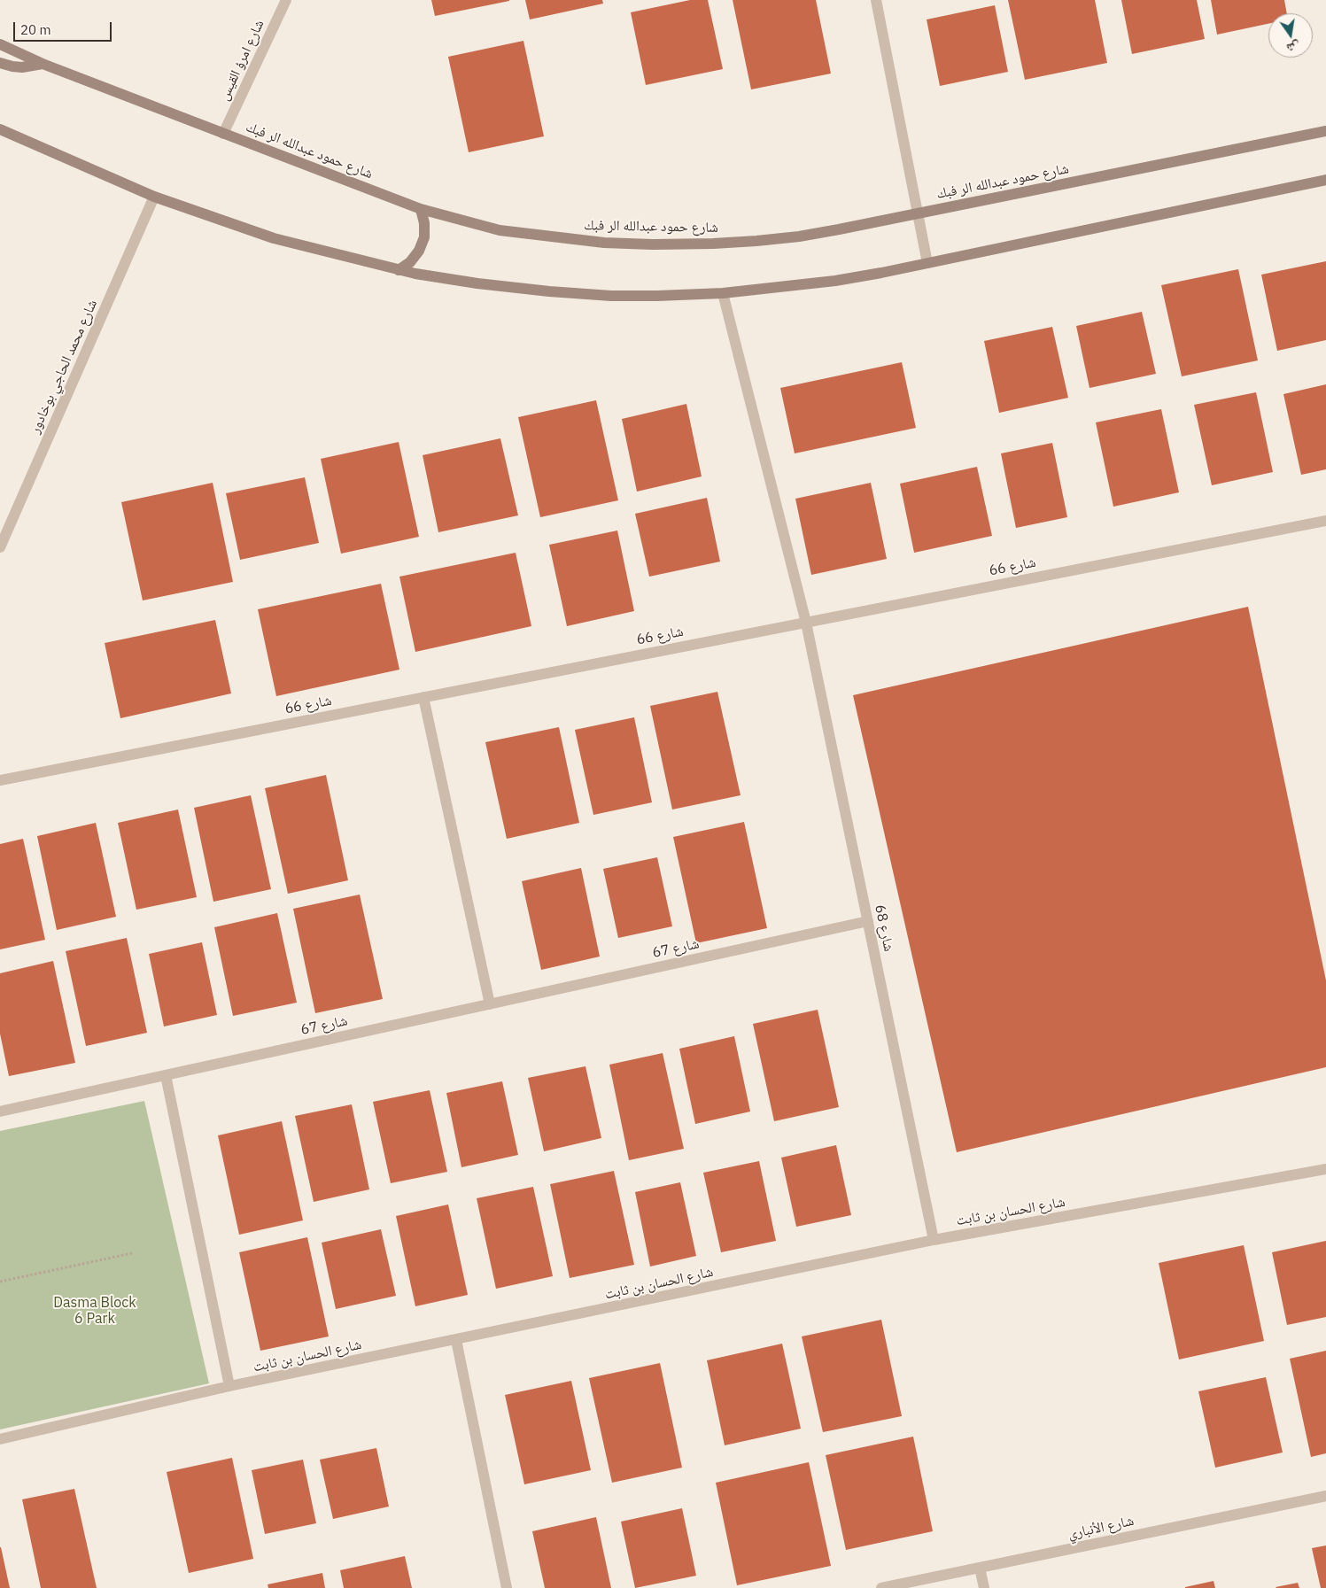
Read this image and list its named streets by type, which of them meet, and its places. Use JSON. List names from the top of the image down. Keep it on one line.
{"streets":{"street":["شارع امرؤ القيس","شارع حمود عبدالله الر فبك","شارع محمد الحاجي بوخادور","شارع 66","شارع 68","شارع 67","شارع الحسان بن ثابت","شارع الأنباري"]},"crossings":[["شارع امرؤ القيس","شارع حمود عبدالله الر فبك"],["شارع 66","شارع 68"],["شارع 68","شارع 67"],["شارع 68","شارع الحسان بن ثابت"]],"parks":["Dasma Block 6 Park"],"scale_bar":"20 m","north":"bottom"}
